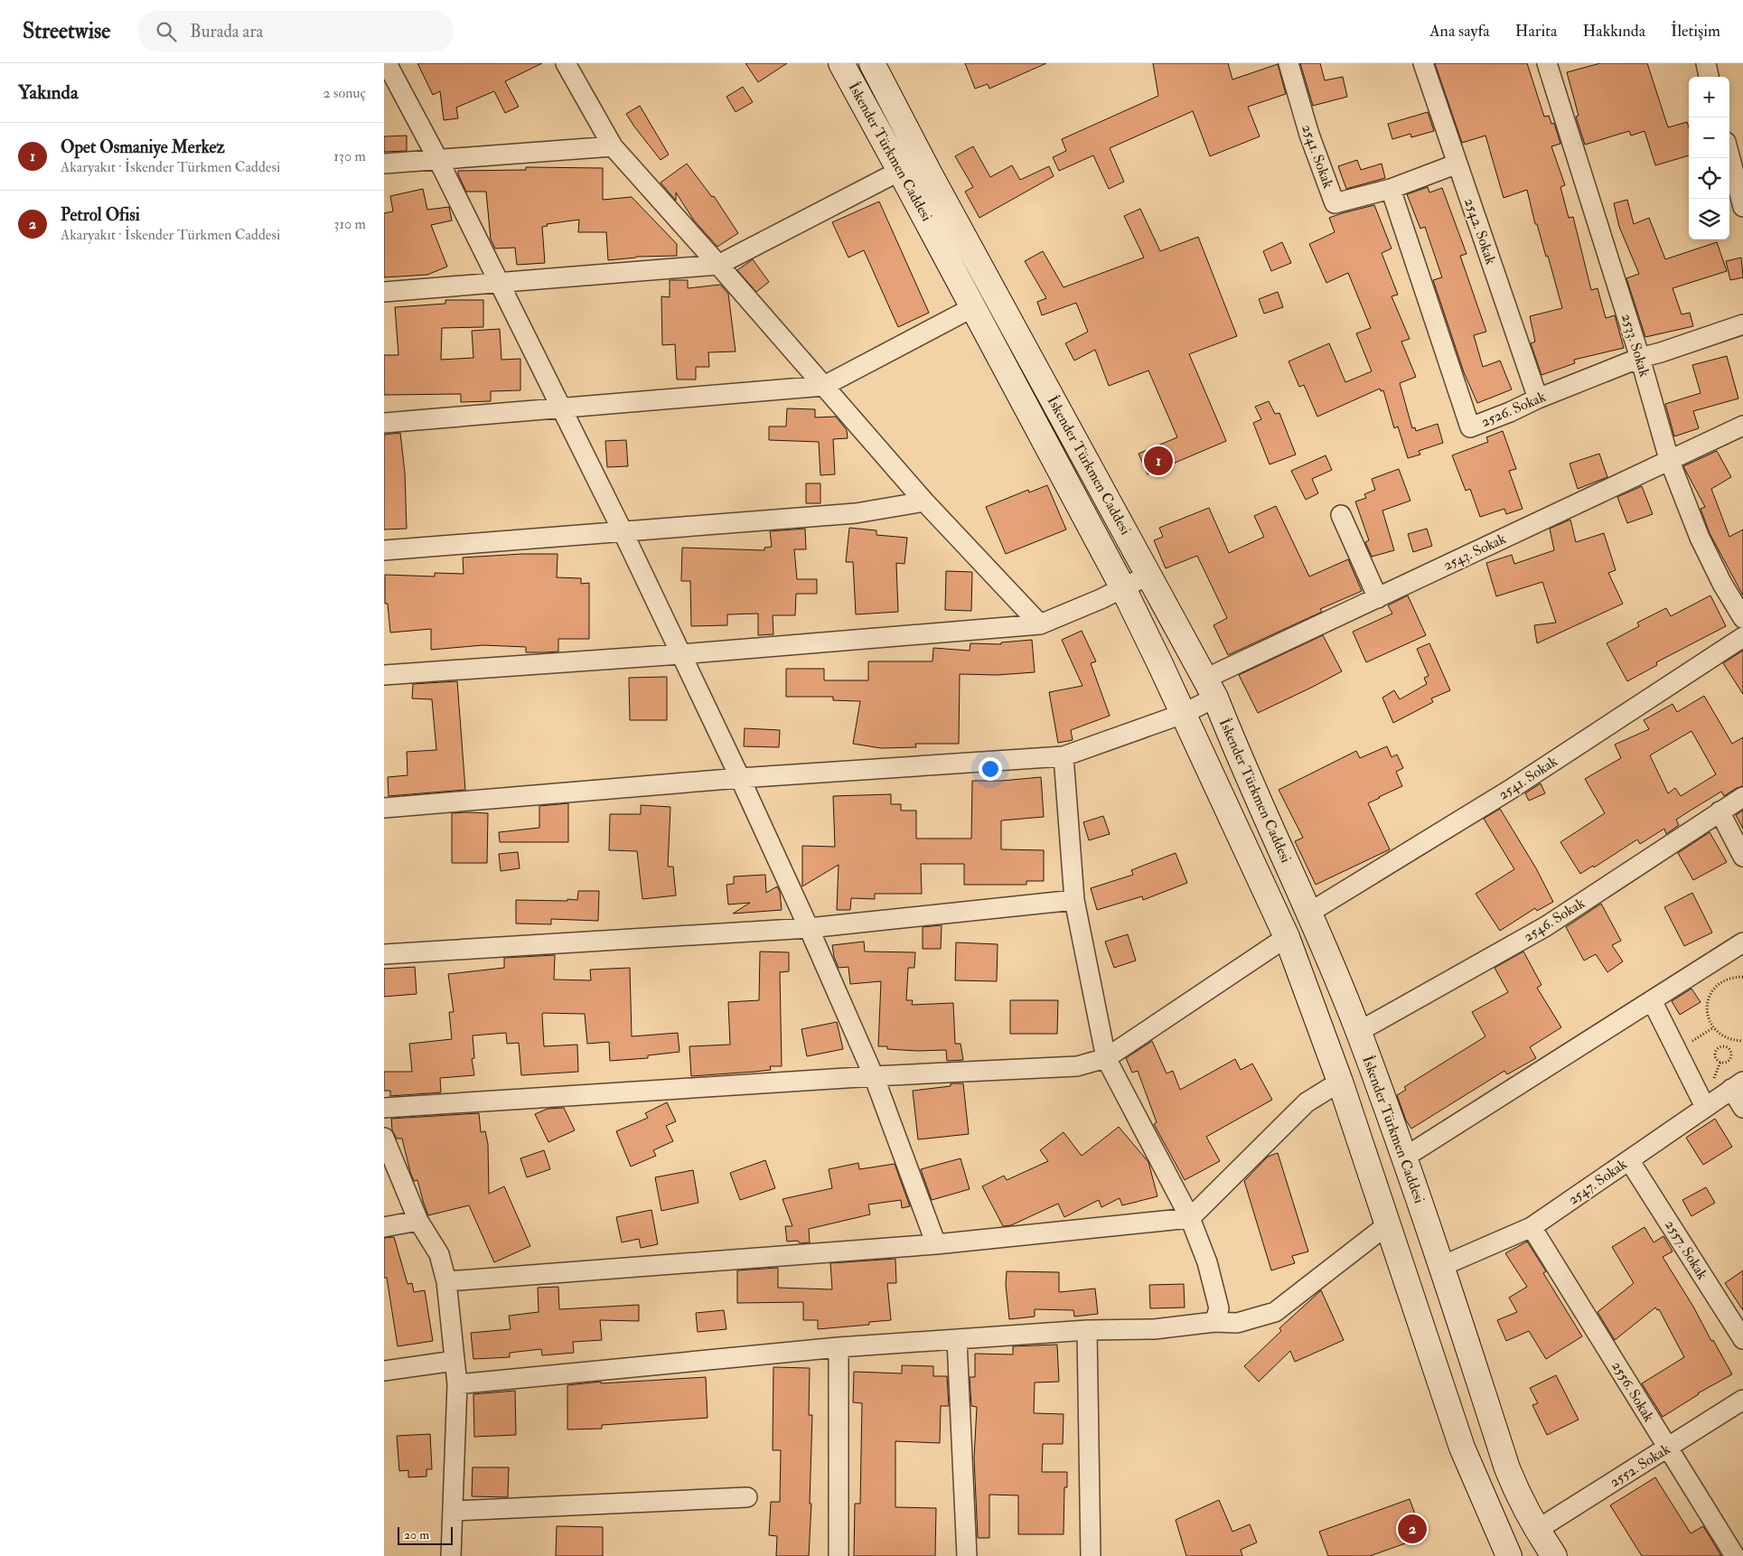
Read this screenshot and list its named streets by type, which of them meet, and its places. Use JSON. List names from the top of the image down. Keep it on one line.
{"streets":{"main road":["İskender Türkmen Caddesi"],"street":["2541. Sokak","2542. Sokak","2533. Sokak","2526. Sokak","2543. Sokak","2546. Sokak","2547. Sokak","2557. Sokak","2556. Sokak","2552. Sokak"]},"crossings":[["İskender Türkmen Caddesi","2541. Sokak"],["İskender Türkmen Caddesi","2543. Sokak"],["İskender Türkmen Caddesi","2546. Sokak"],["İskender Türkmen Caddesi","2547. Sokak"],["İskender Türkmen Caddesi","2552. Sokak"],["2541. Sokak","2542. Sokak"],["2541. Sokak","2526. Sokak"],["2542. Sokak","2526. Sokak"],["2533. Sokak","2526. Sokak"],["2533. Sokak","2543. Sokak"],["2547. Sokak","2557. Sokak"],["2547. Sokak","2556. Sokak"],["2556. Sokak","2552. Sokak"]],"scale_bar":"20 m","page":{"header":"Streetwise","search":"Burada ara","nav":["Ana sayfa","Harita","Hakkında","İletişim"],"heading":["Yakında","2 sonuç"],"map_buttons":["+","−"],"list":[{"mark":"1","name":"Opet Osmaniye Merkez","note":"Akaryakıt · İskender Türkmen Caddesi","value":"130 m"},{"mark":"2","name":"Petrol Ofisi","note":"Akaryakıt · İskender Türkmen Caddesi","value":"310 m"}],"pins":["1","2"],"scale":"20 m"}}
